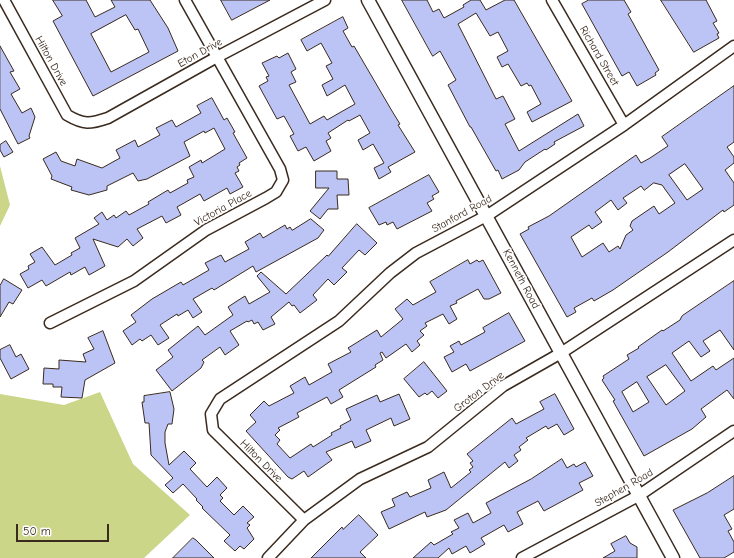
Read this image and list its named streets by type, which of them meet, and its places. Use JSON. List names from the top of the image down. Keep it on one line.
{"streets":{"street":["Eton Drive","Richard Street","Hilton Drive","Victoria Place","Stanford Road","Kenneth Road","Groton Drive","Stephen Road"]},"crossings":[["Eton Drive","Hilton Drive"],["Eton Drive","Victoria Place"],["Richard Street","Stanford Road"],["Hilton Drive","Stanford Road"],["Hilton Drive","Groton Drive"],["Stanford Road","Kenneth Road"],["Kenneth Road","Groton Drive"],["Kenneth Road","Stephen Road"]],"scale_bar":"50 m"}
